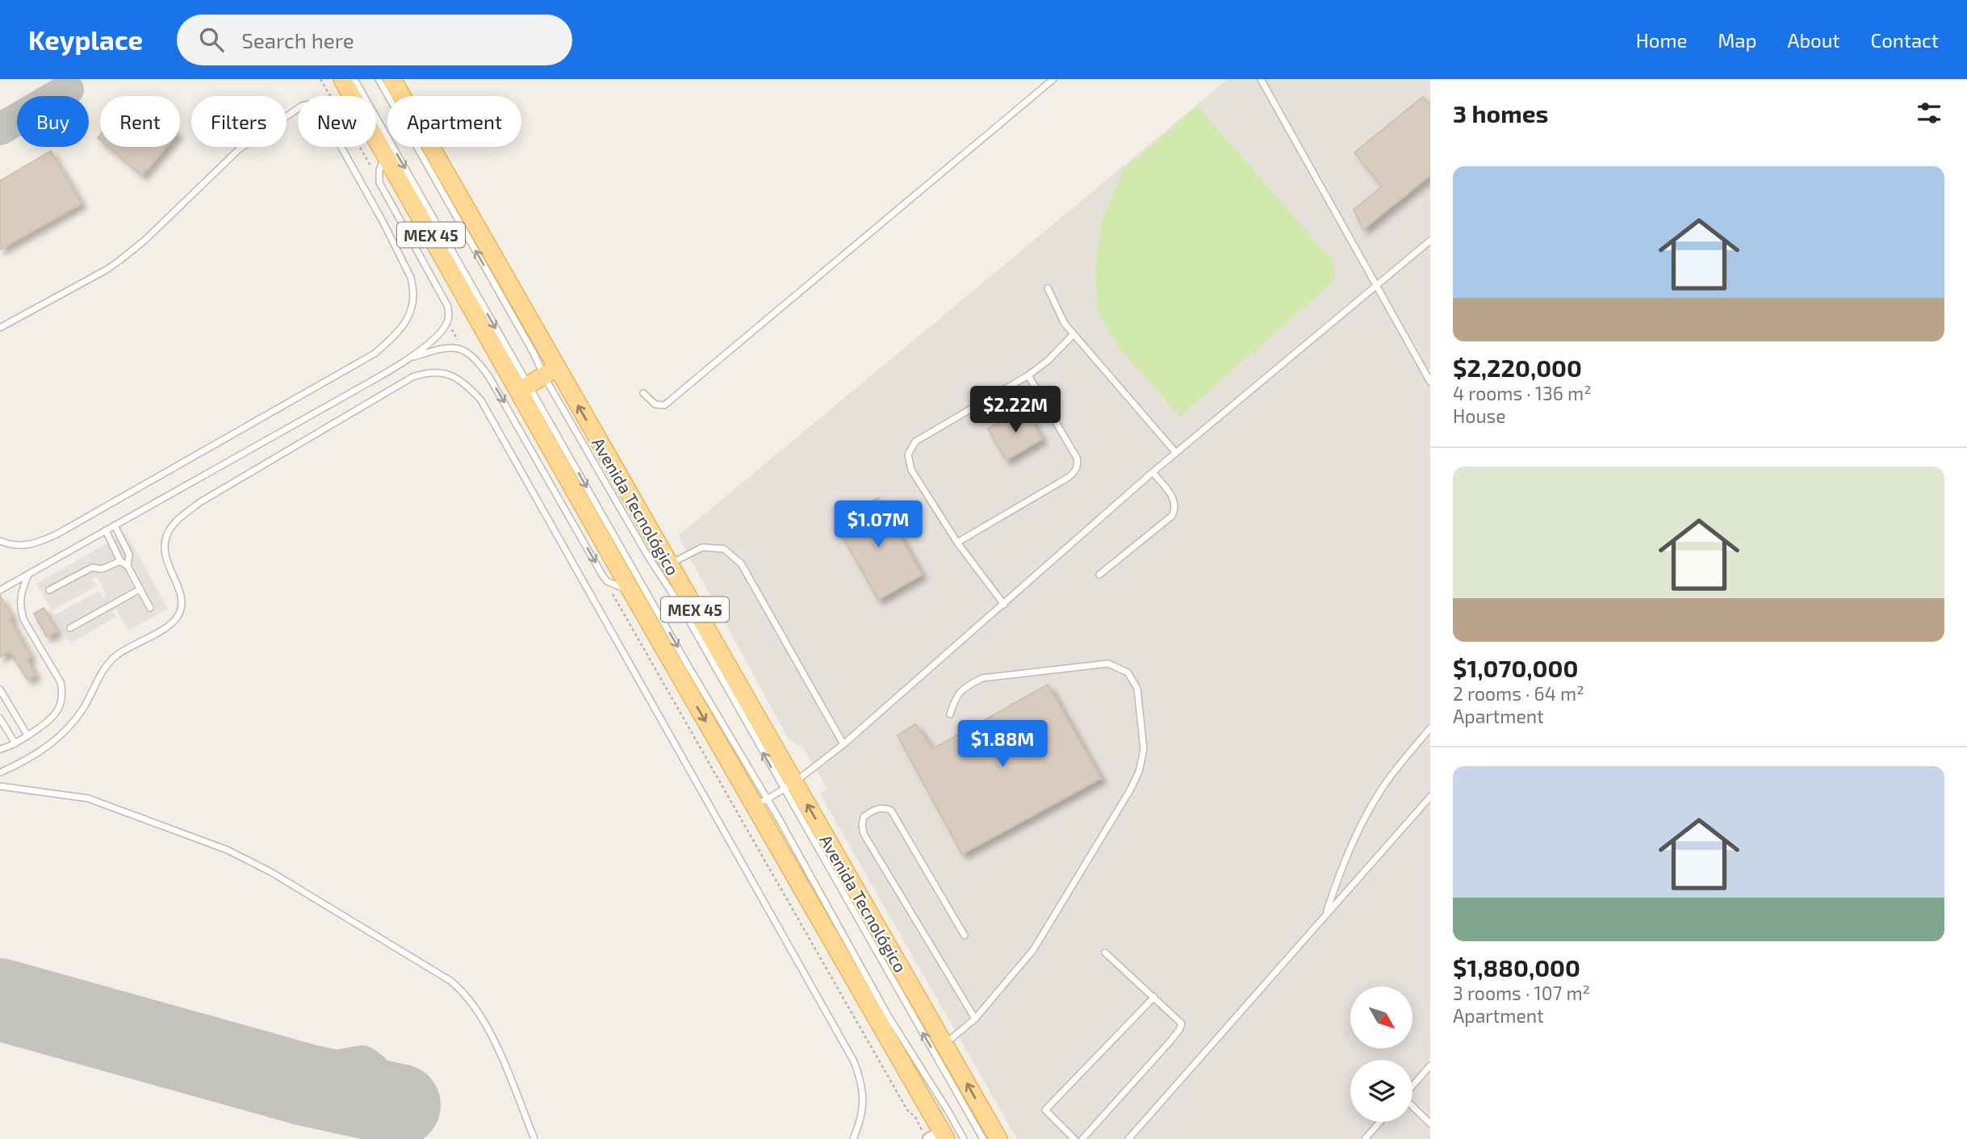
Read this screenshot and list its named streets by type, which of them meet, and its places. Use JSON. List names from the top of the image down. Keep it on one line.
{"streets":{"main road":["MEX 45","Avenida Tecnológico"]},"north":"bottom right","page":{"header":"Keyplace","search":"Search here","nav":["Home","Map","About","Contact"],"heading":"3 homes","chip":["Buy","Rent","Filters","New","Apartment"],"list":[{"name":"$2,220,000","note":"4 rooms · 136 m² · House"},{"name":"$1,070,000","note":"2 rooms · 64 m² · Apartment"},{"name":"$1,880,000","note":"3 rooms · 107 m² · Apartment"}],"price":["$2.22M","$1.07M","$1.88M"]}}
